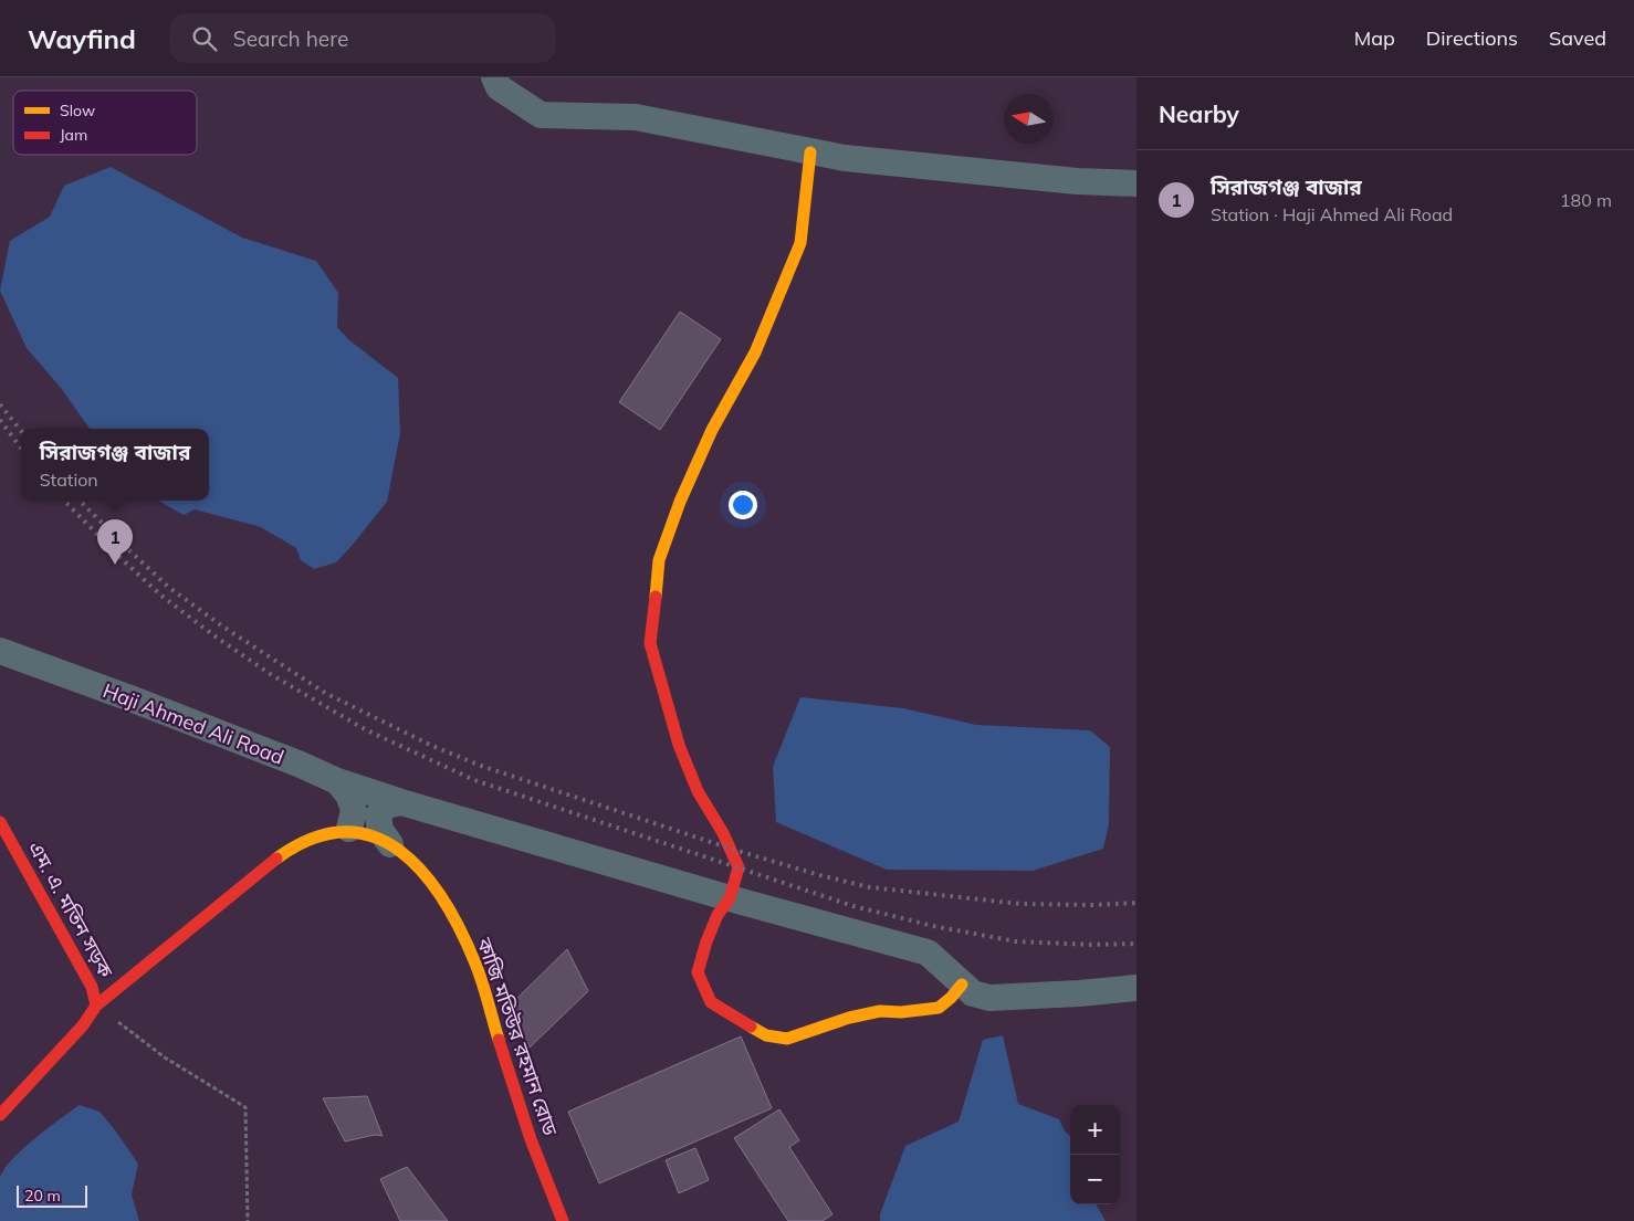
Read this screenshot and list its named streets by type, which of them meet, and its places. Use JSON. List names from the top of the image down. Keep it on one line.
{"streets":{"street":["Haji Ahmed Ali Road","এম. এ. মতিন সড়ক","কাজি মতিউর রহমান রোড"]},"crossings":[["এম. এ. মতিন সড়ক","কাজি মতিউর রহমান রোড"]],"legend":["Slow","Jam"],"scale_bar":"20 m","north":"left","page":{"header":"Wayfind","search":"Search here","nav":["Map","Directions","Saved"],"heading":"Nearby","list":[{"mark":"1","name":"সিরাজগঞ্জ বাজার","note":"Station · Haji Ahmed Ali Road","value":"180 m"}],"popup":["সিরাজগঞ্জ বাজার","Station"],"pins":"1","map_buttons":["+","−"],"scale":"20 m"}}
